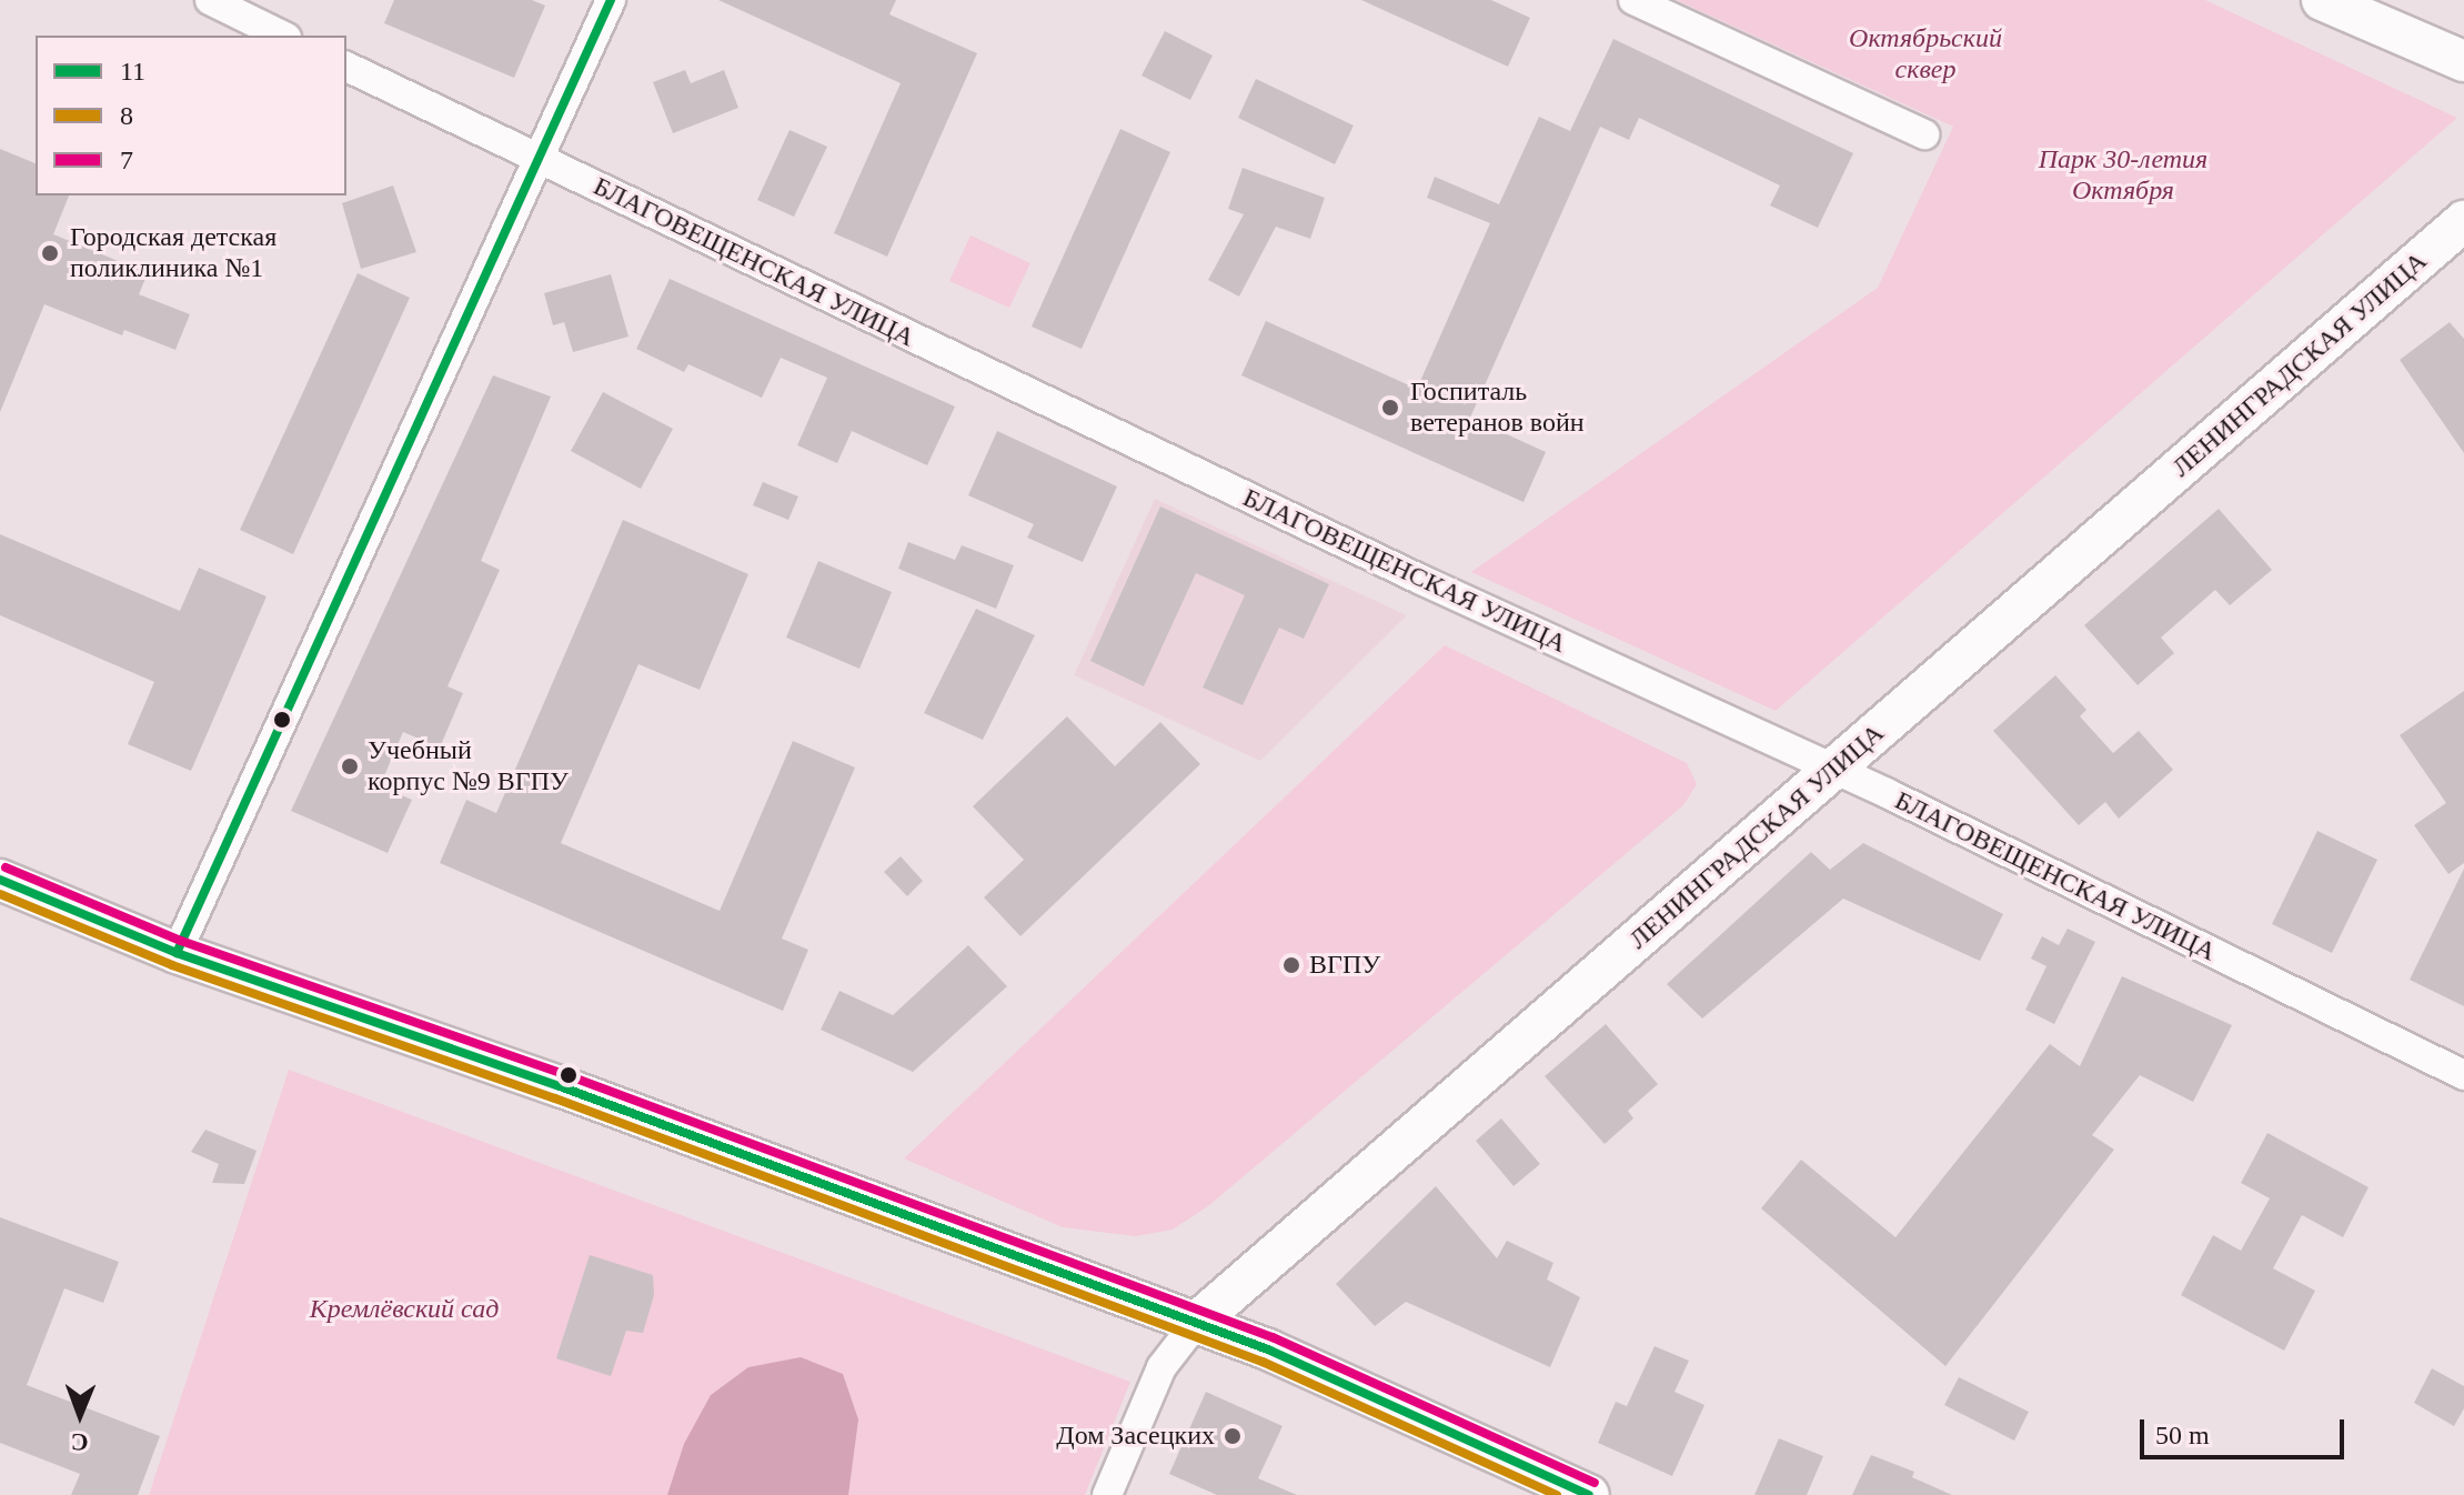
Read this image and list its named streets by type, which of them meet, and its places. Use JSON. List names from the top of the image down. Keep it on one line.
{"streets":{"main road":["ЛЕНИНГРАДСКАЯ УЛИЦА"],"street":["БЛАГОВЕЩЕНСКАЯ УЛИЦА"]},"crossings":[["БЛАГОВЕЩЕНСКАЯ УЛИЦА","ЛЕНИНГРАДСКАЯ УЛИЦА"]],"parks":["Октябрьский сквер","Парк 30-летия Октября","Кремлёвский сад"],"places":["Городская детская поликлиника №1","Госпиталь ветеранов войн","Учебный корпус №9 ВГПУ","ВГПУ","Дом Засецких"],"lines":["transit line 11","transit line 7","transit line 8"],"legend":["11","8","7"],"scale_bar":"50 m","north":"bottom"}
